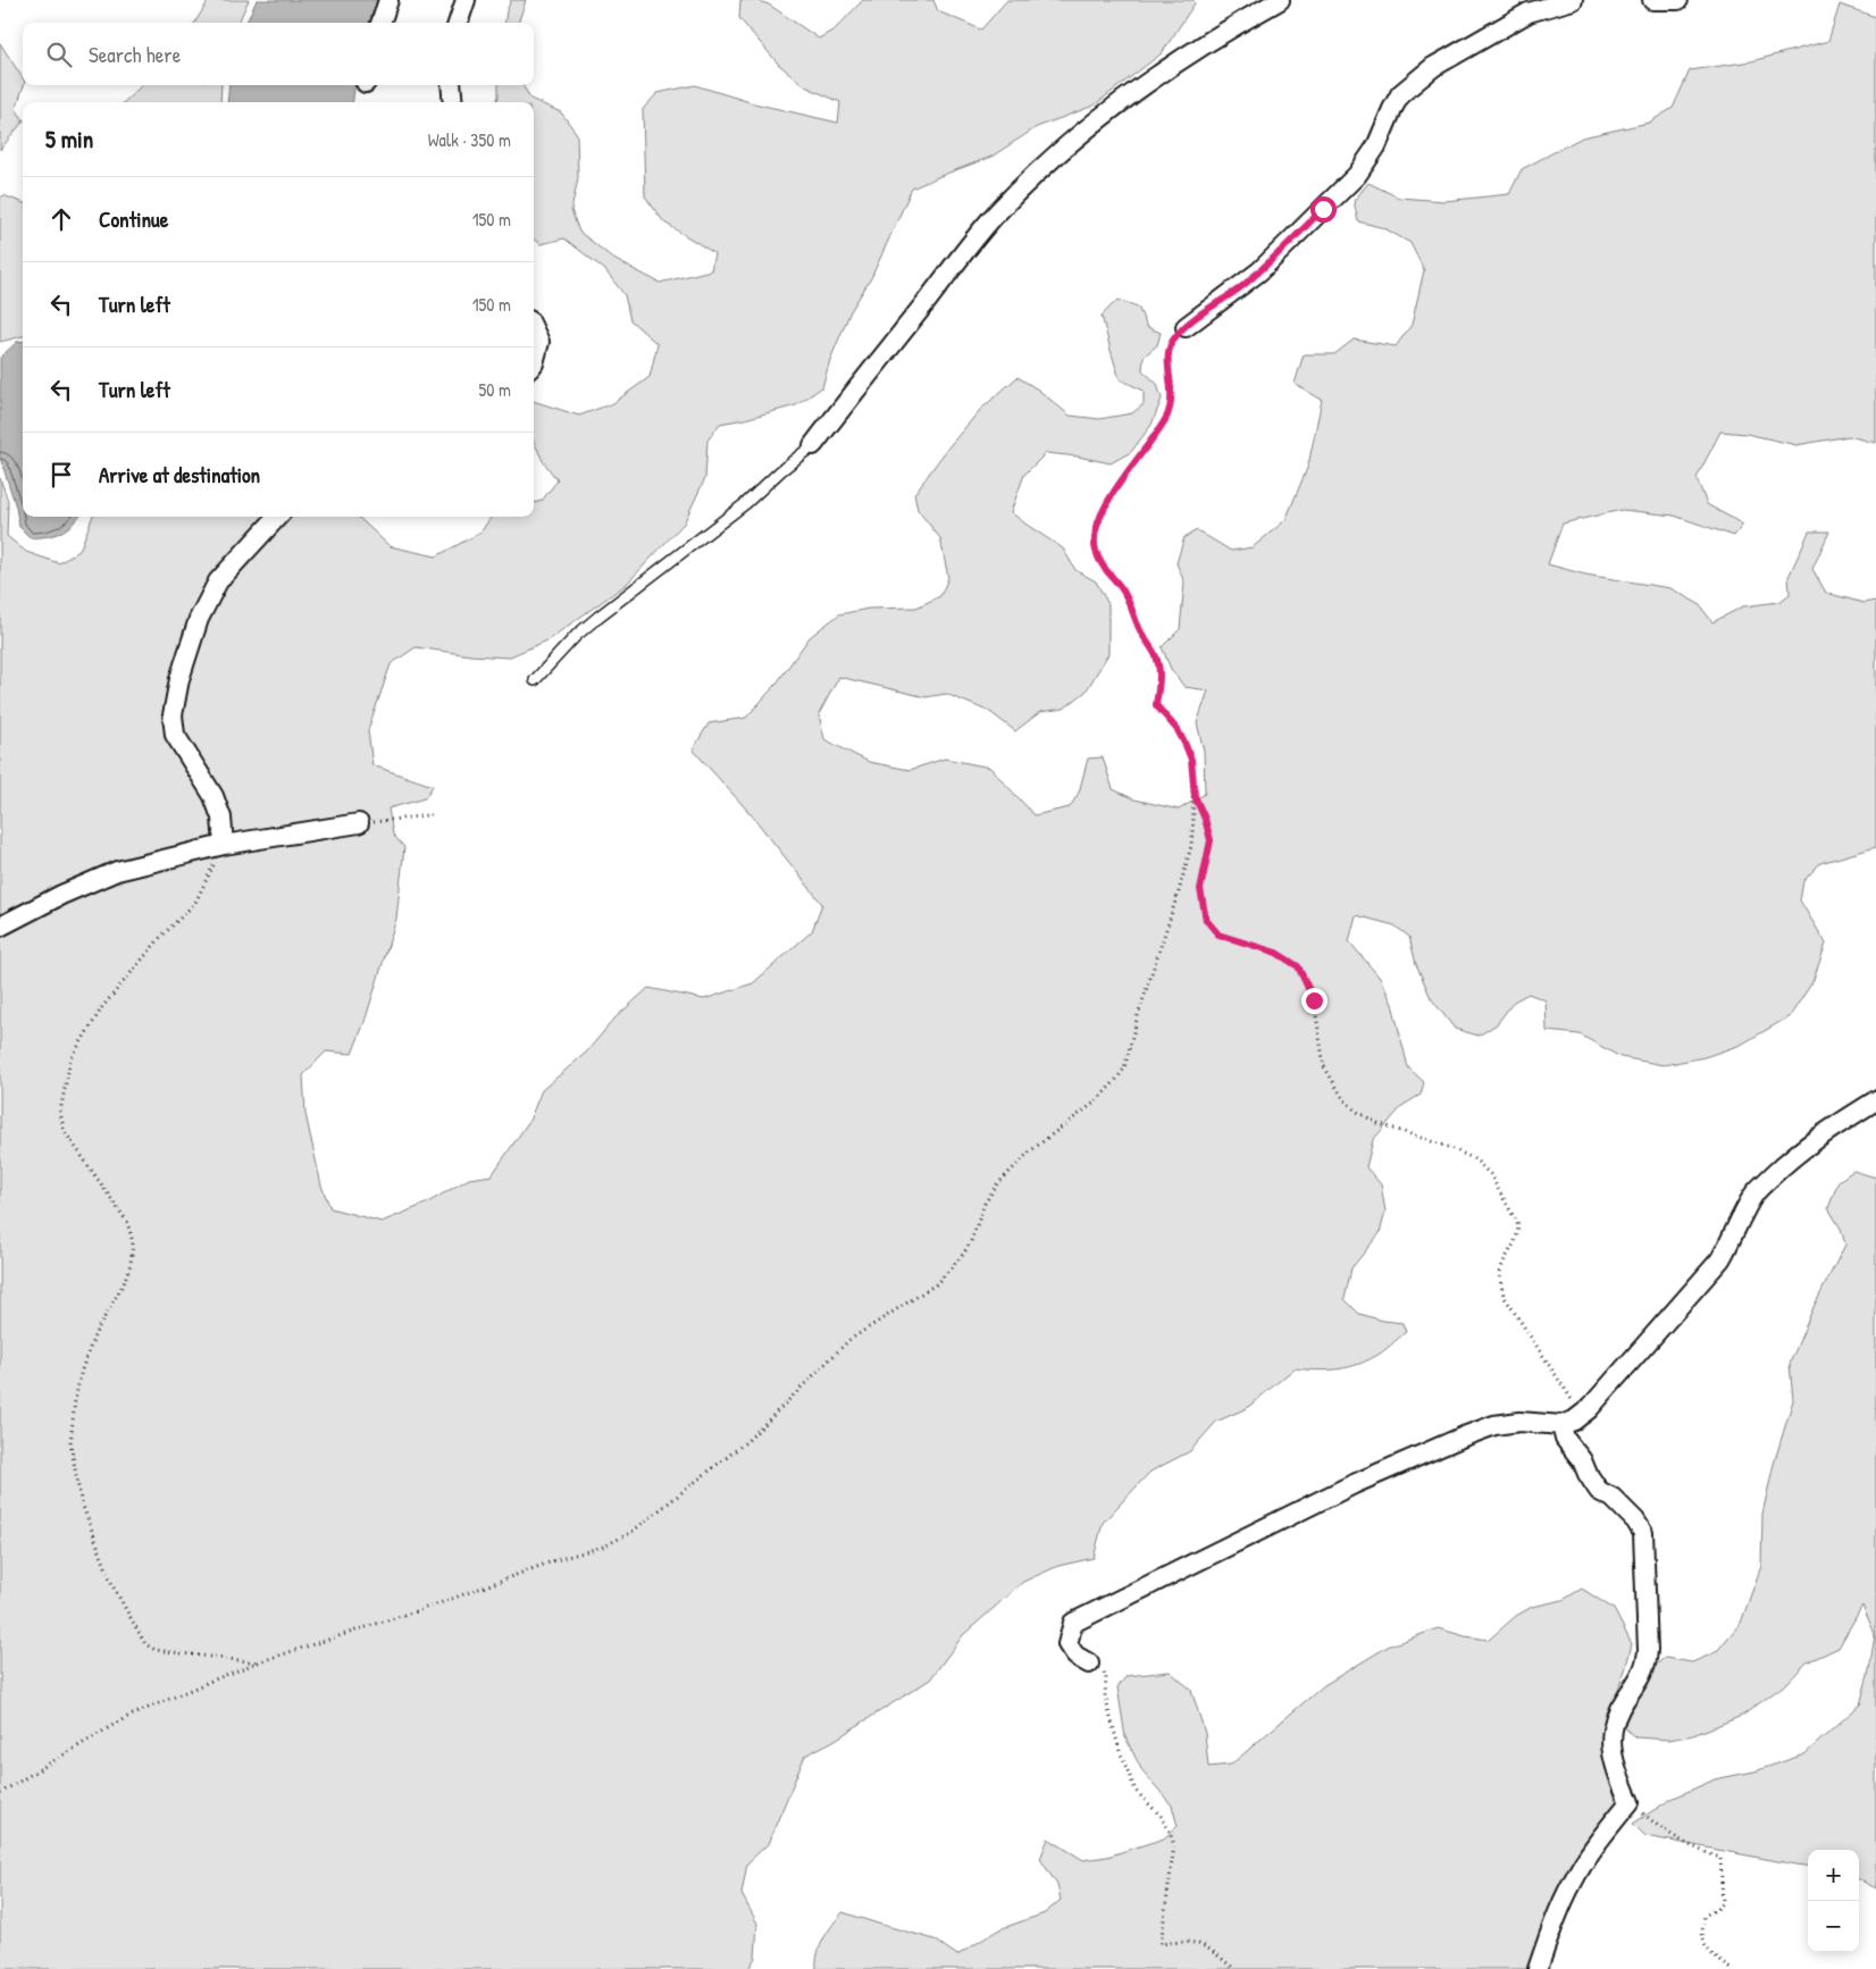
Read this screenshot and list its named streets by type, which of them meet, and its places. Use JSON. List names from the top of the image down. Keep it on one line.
{"page":{"search":"Search here","heading":["5 min","Walk · 350 m"],"list":[["Continue","150 m"],["Turn left","150 m"],["Turn left","50 m"],"Arrive at destination"],"map_buttons":["+","−"]}}
